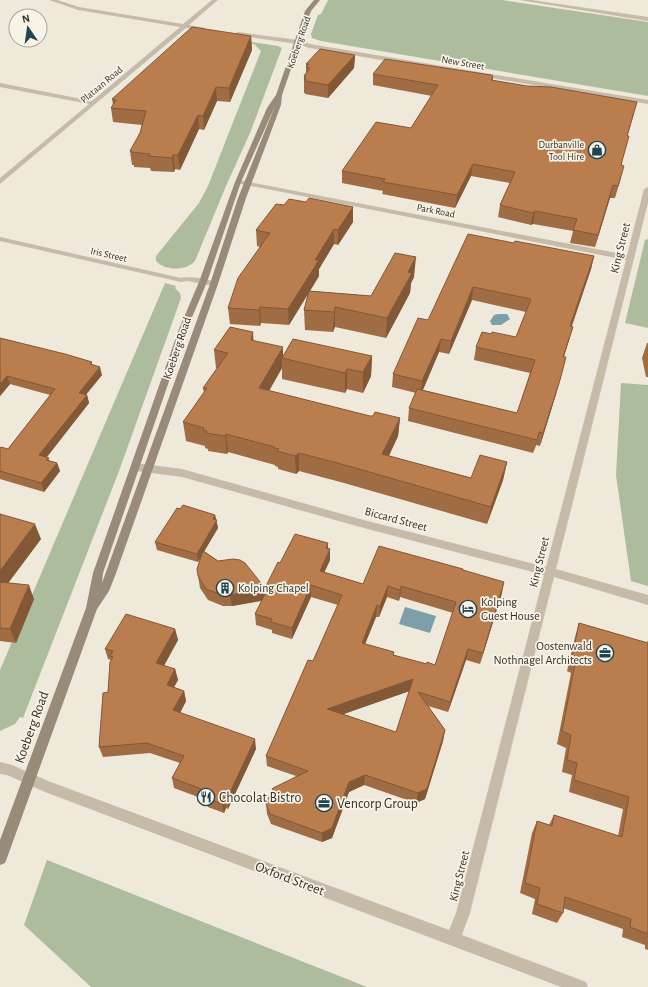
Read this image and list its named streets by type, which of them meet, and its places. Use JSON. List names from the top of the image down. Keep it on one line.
{"streets":{"main road":["Koeberg Road"],"street":["New Street","Plataan Road","Park Road","King Street","Iris Street","Biccard Street","Oxford Street"]},"crossings":[["Koeberg Road","New Street"],["Koeberg Road","Park Road"],["Koeberg Road","Iris Street"],["Koeberg Road","Biccard Street"],["Koeberg Road","Oxford Street"],["Park Road","King Street"],["King Street","Biccard Street"],["King Street","Oxford Street"]],"places":{"shop":["Durbanville Tool Hire"],"building":["Kolping Chapel"],"hotel":["Kolping Guest House"],"office":["Oostenwald Nothnagel Architects","Vencorp Group"],"restaurant":["Chocolat Bistro"]},"north":"top"}
